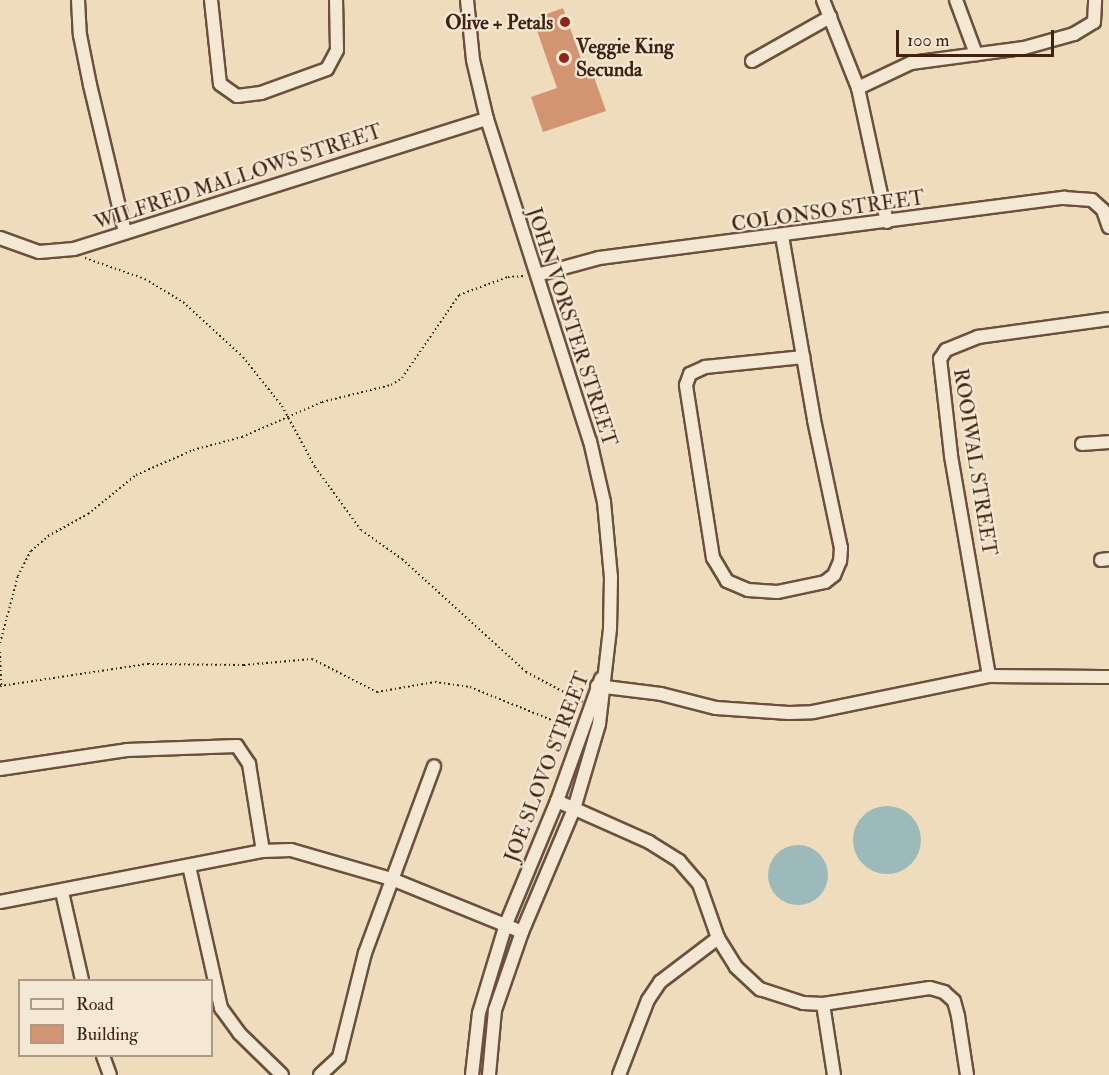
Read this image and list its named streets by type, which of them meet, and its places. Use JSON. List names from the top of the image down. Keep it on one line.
{"streets":{"street":["WILFRED MALLOWS STREET","COLONSO STREET","JOHN VORSTER STREET","ROOIWAL STREET","JOE SLOVO STREET"]},"crossings":[["WILFRED MALLOWS STREET","JOHN VORSTER STREET"],["COLONSO STREET","JOHN VORSTER STREET"],["JOHN VORSTER STREET","JOE SLOVO STREET"]],"places":["Olive + Petals","Veggie King Secunda"],"legend":["Road","Building"],"scale_bar":"100 m"}
